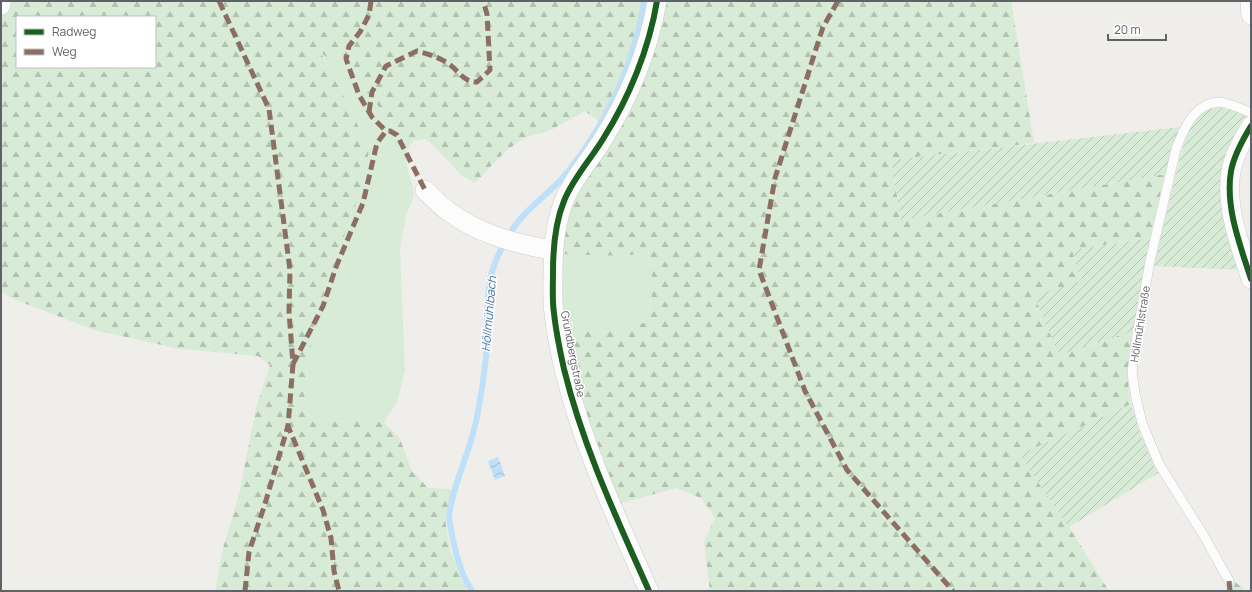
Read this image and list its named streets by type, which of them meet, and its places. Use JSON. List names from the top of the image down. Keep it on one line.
{"streets":{"street":["Gründbergstraße"],"lane":["Höllmühlstraße"]},"water":["Höllmühlbach"],"legend":["Radweg","Weg"],"scale_bar":"20 m"}
